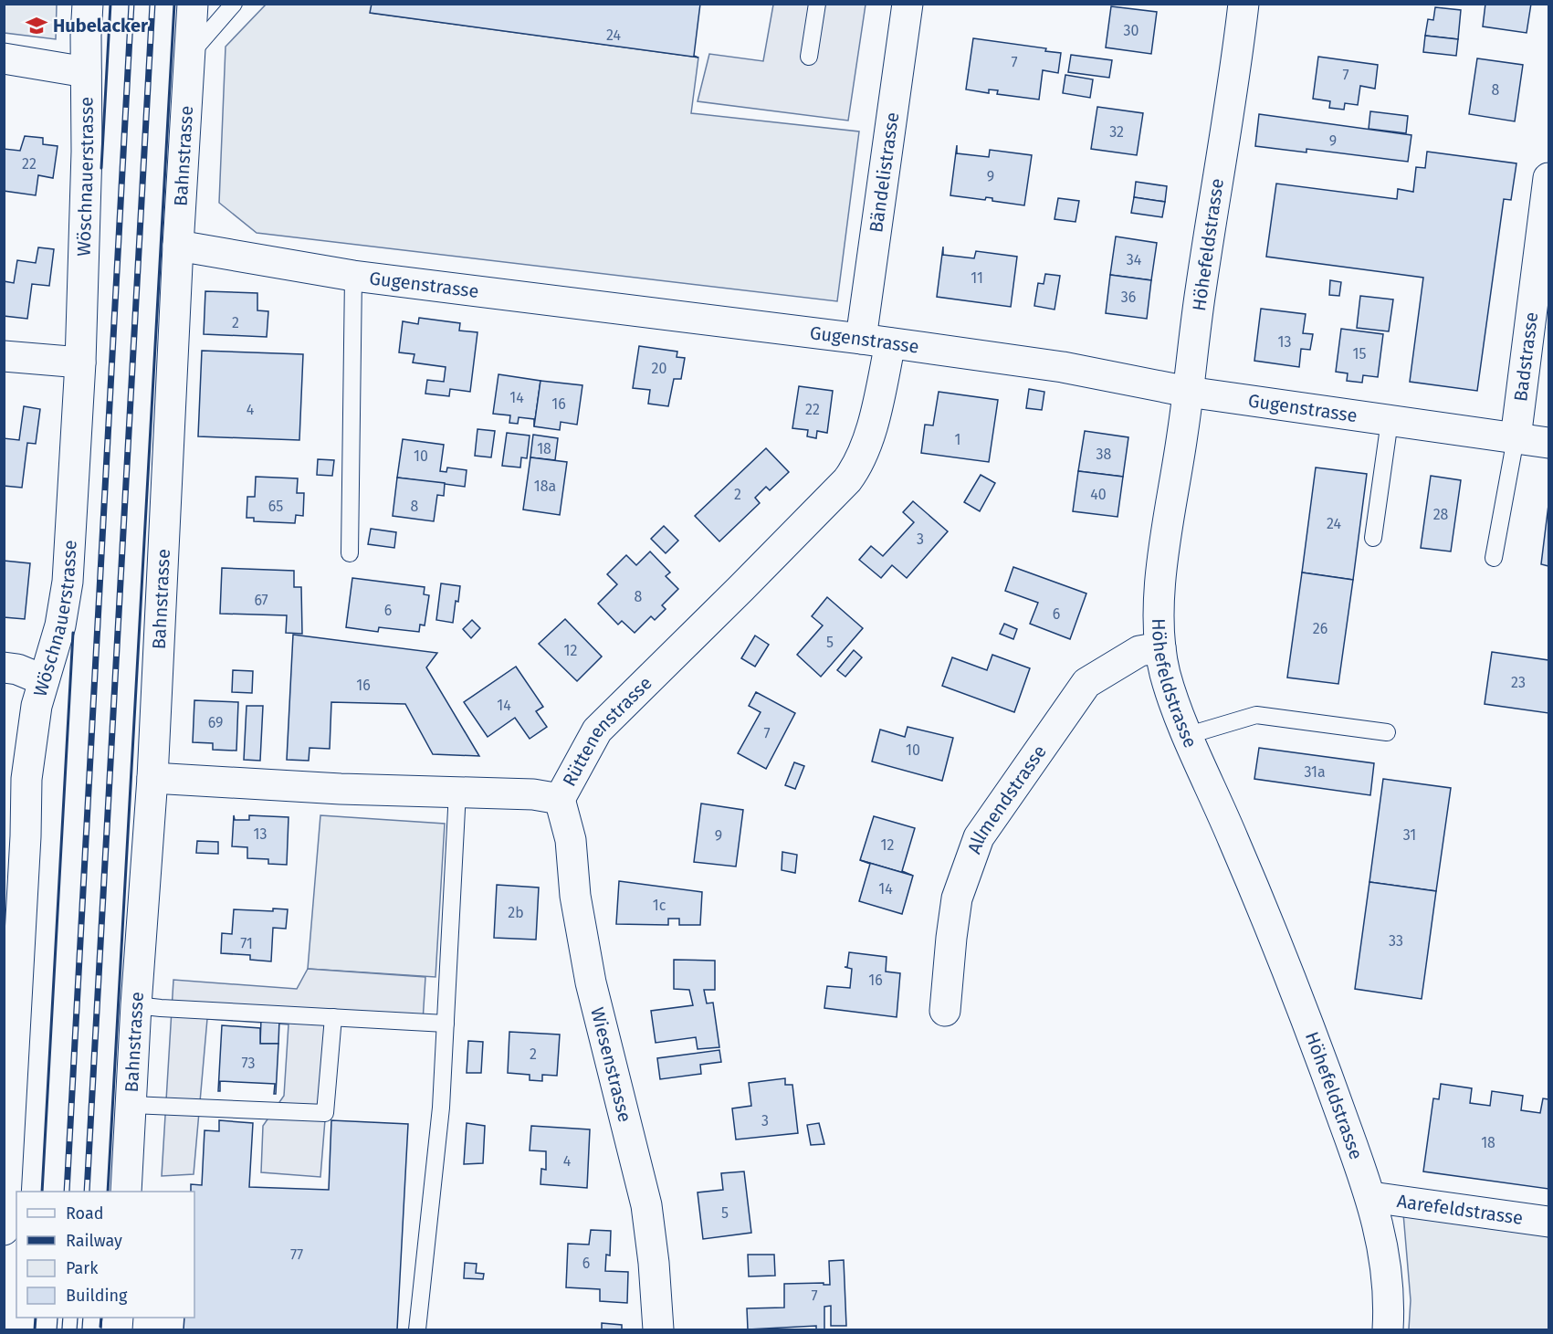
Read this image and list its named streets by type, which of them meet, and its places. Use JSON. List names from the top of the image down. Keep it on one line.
{"streets":{"street":["Bahnstrasse","Bändelistrasse","Wöschnauerstrasse","Höhefeldstrasse","Gugenstrasse","Badstrasse","Rüttenenstrasse","Allmendstrasse","Wiesenstrasse","Aarefeldstrasse"]},"crossings":[["Bahnstrasse","Gugenstrasse"],["Bahnstrasse","Rüttenenstrasse"],["Bändelistrasse","Gugenstrasse"],["Höhefeldstrasse","Gugenstrasse"],["Höhefeldstrasse","Allmendstrasse"],["Höhefeldstrasse","Aarefeldstrasse"],["Gugenstrasse","Badstrasse"],["Gugenstrasse","Rüttenenstrasse"],["Rüttenenstrasse","Wiesenstrasse"]],"places":{"school or university":["Hubelacker"]},"house_numbers":["30","24","7","7","8","32","9","22","9","34","11","36","2","13","15","20","14","16","4","22","1","18","38","10","18a","2","40","65","8","28","24","3","8","67","6","6","26","5","12","23","16","14","69","7","10","31a","13","31","9","12","14","1c","2b","33","71","16","2","73","3","18","4","5","77","6","7"],"legend":["Road","Railway","Park","Building"]}
